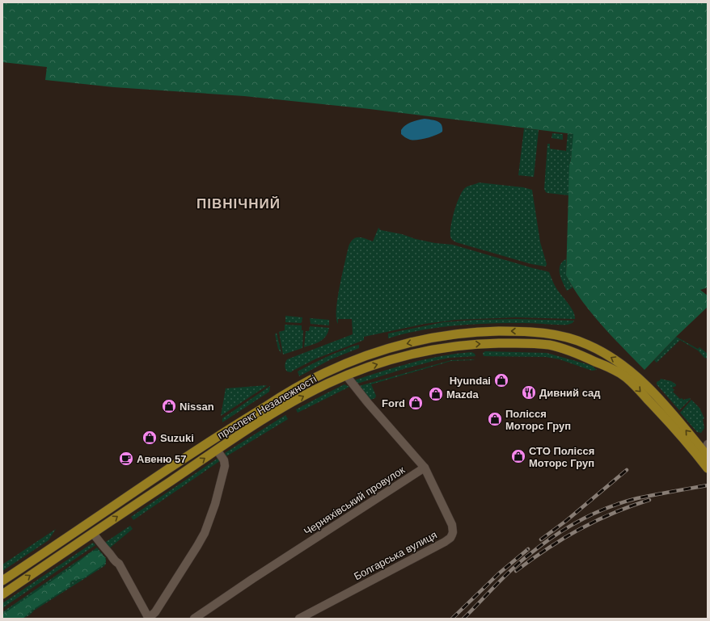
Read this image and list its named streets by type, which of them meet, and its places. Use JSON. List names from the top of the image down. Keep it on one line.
{"streets":{"main road":["проспект Незалежності"],"street":["Черняхівський провулок","Болгарська вулиця"]},"crossings":[["Черняхівський провулок","Болгарська вулиця"]],"districts":["ПІВНІЧНИЙ"],"places":{"shop":["Hyundai","Mazda","Ford","Nissan","Полісся Моторс Груп","Suzuki","СТО Полісся Моторс Груп"],"restaurant":["Дивний сад"],"cafe":["Авеню 57"]}}
